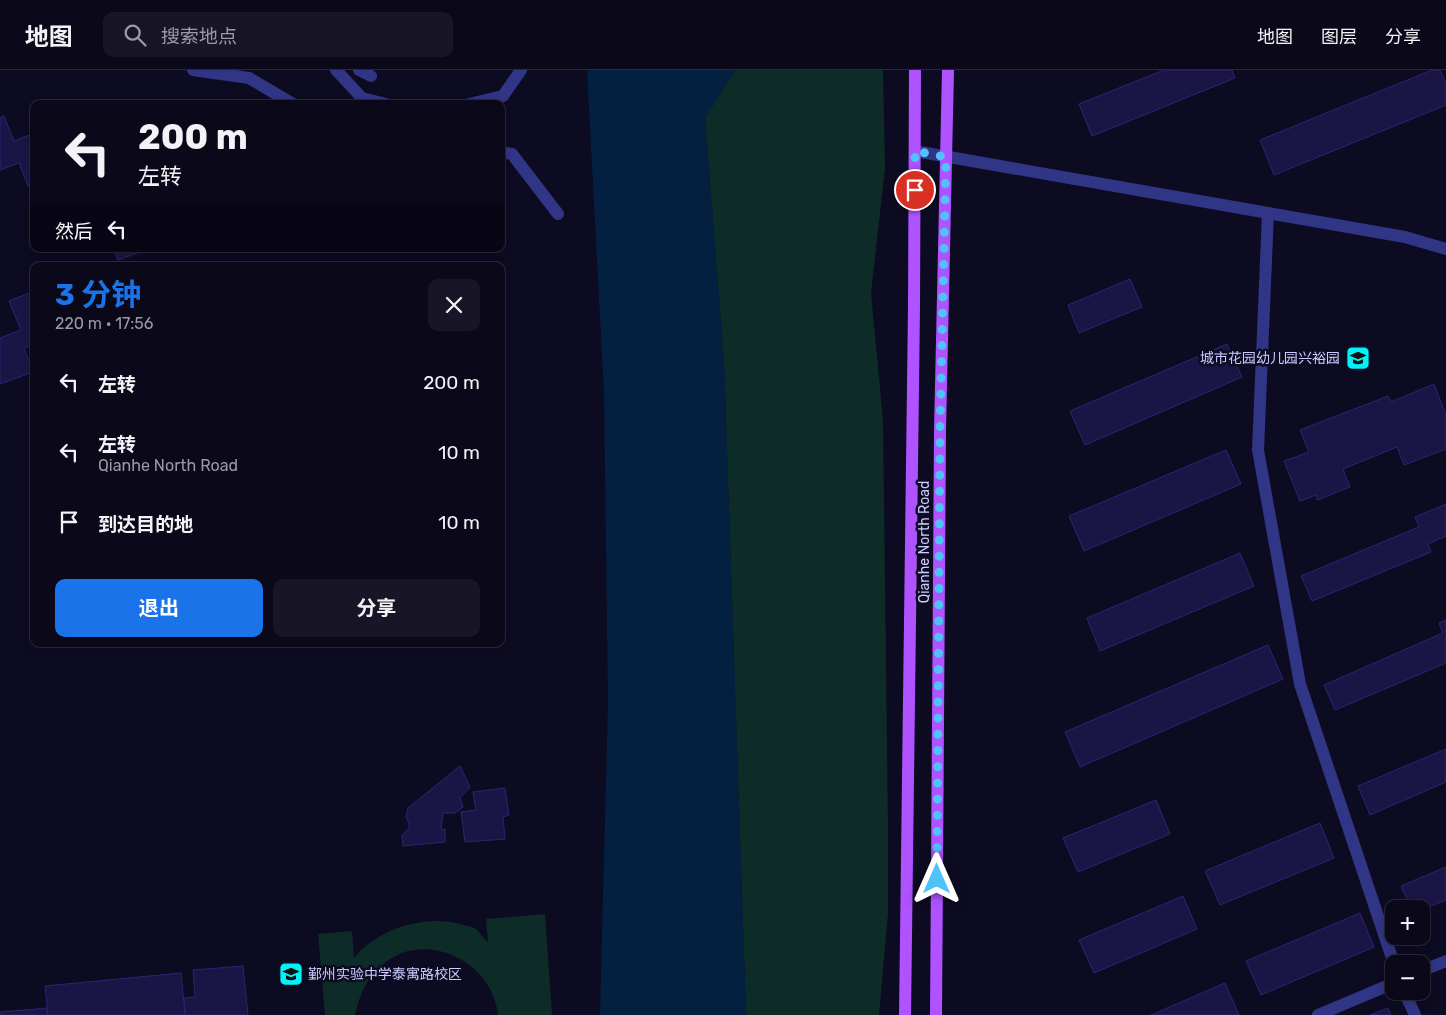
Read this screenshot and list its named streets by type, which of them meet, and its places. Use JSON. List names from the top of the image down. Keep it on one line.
{"streets":{"main road":["Qianhe North Road"]},"places":{"school or university":["城市花园幼儿园兴裕园","鄞州实验中学泰寓路校区"]},"page":{"header":"地图","search":"搜索地点","nav":["地图","图层","分享"],"turn":["200 m","左转"],"then":"然后","heading":["3 分钟","220 m · 17:56"],"list":[{"name":"左转","value":"200 m"},{"name":"左转","note":"Qianhe North Road","value":"10 m"},{"name":"到达目的地","value":"10 m"}],"buttons":["退出","分享"],"map_buttons":["+","−"]}}
